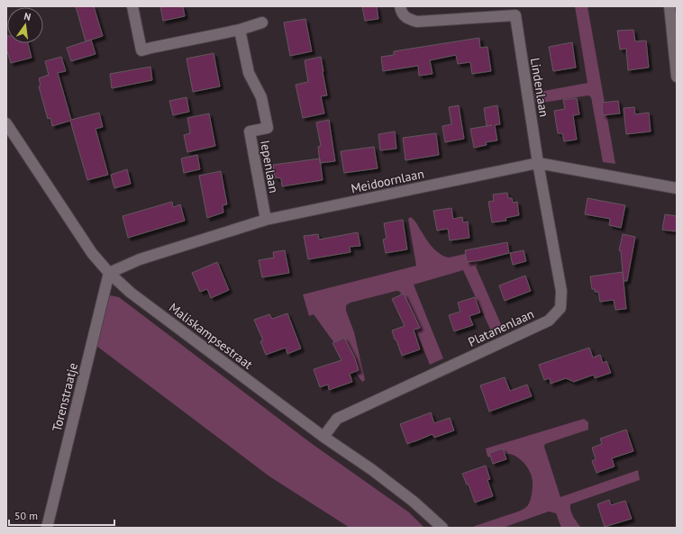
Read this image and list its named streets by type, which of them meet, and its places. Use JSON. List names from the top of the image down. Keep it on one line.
{"streets":{"street":["Lindenlaan","Iepenlaan","Meidoornlaan","Platanenlaan","Maliskampsestraat","Torenstraatje"]},"crossings":[["Lindenlaan","Meidoornlaan"],["Lindenlaan","Platanenlaan"],["Iepenlaan","Meidoornlaan"],["Meidoornlaan","Platanenlaan"],["Meidoornlaan","Maliskampsestraat"],["Meidoornlaan","Torenstraatje"],["Platanenlaan","Maliskampsestraat"],["Maliskampsestraat","Torenstraatje"]],"scale_bar":"50 m","north":"top"}
